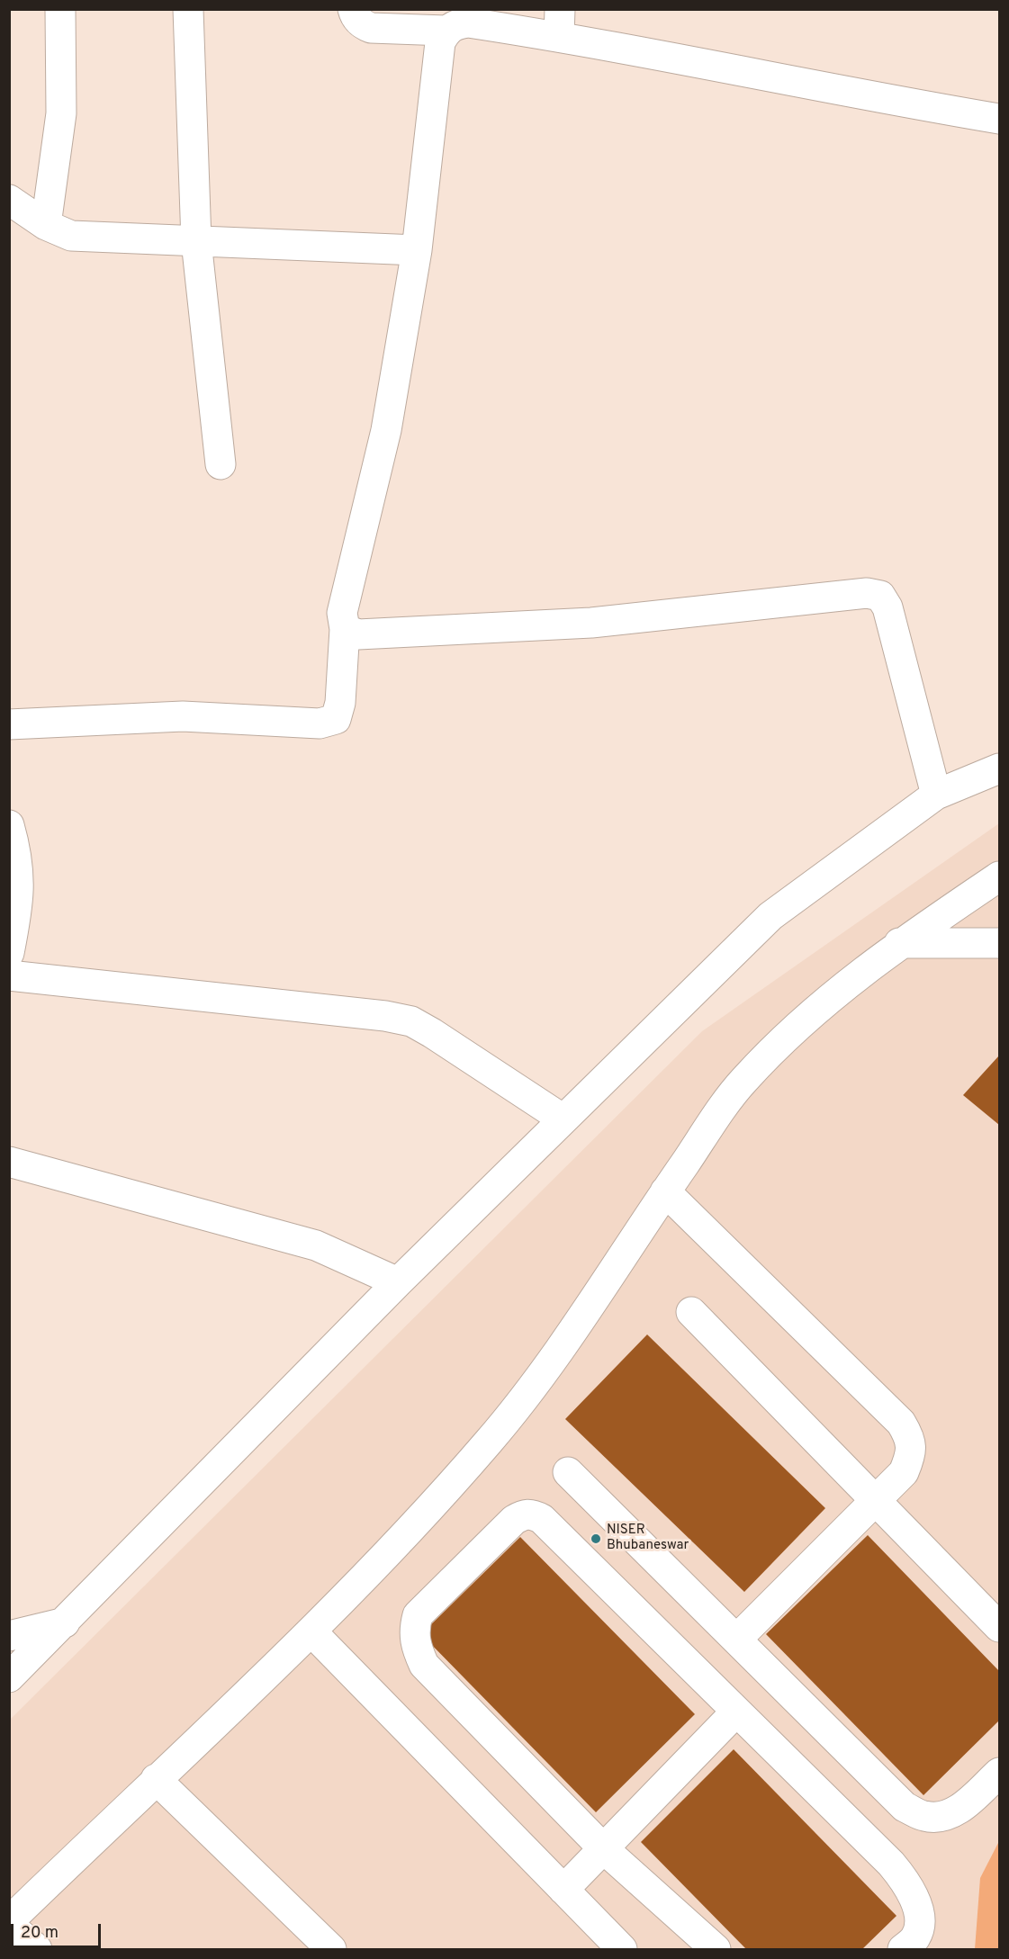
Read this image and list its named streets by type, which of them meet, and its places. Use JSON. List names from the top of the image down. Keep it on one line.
{"places":["NISER Bhubaneswar"],"scale_bar":"20 m"}
